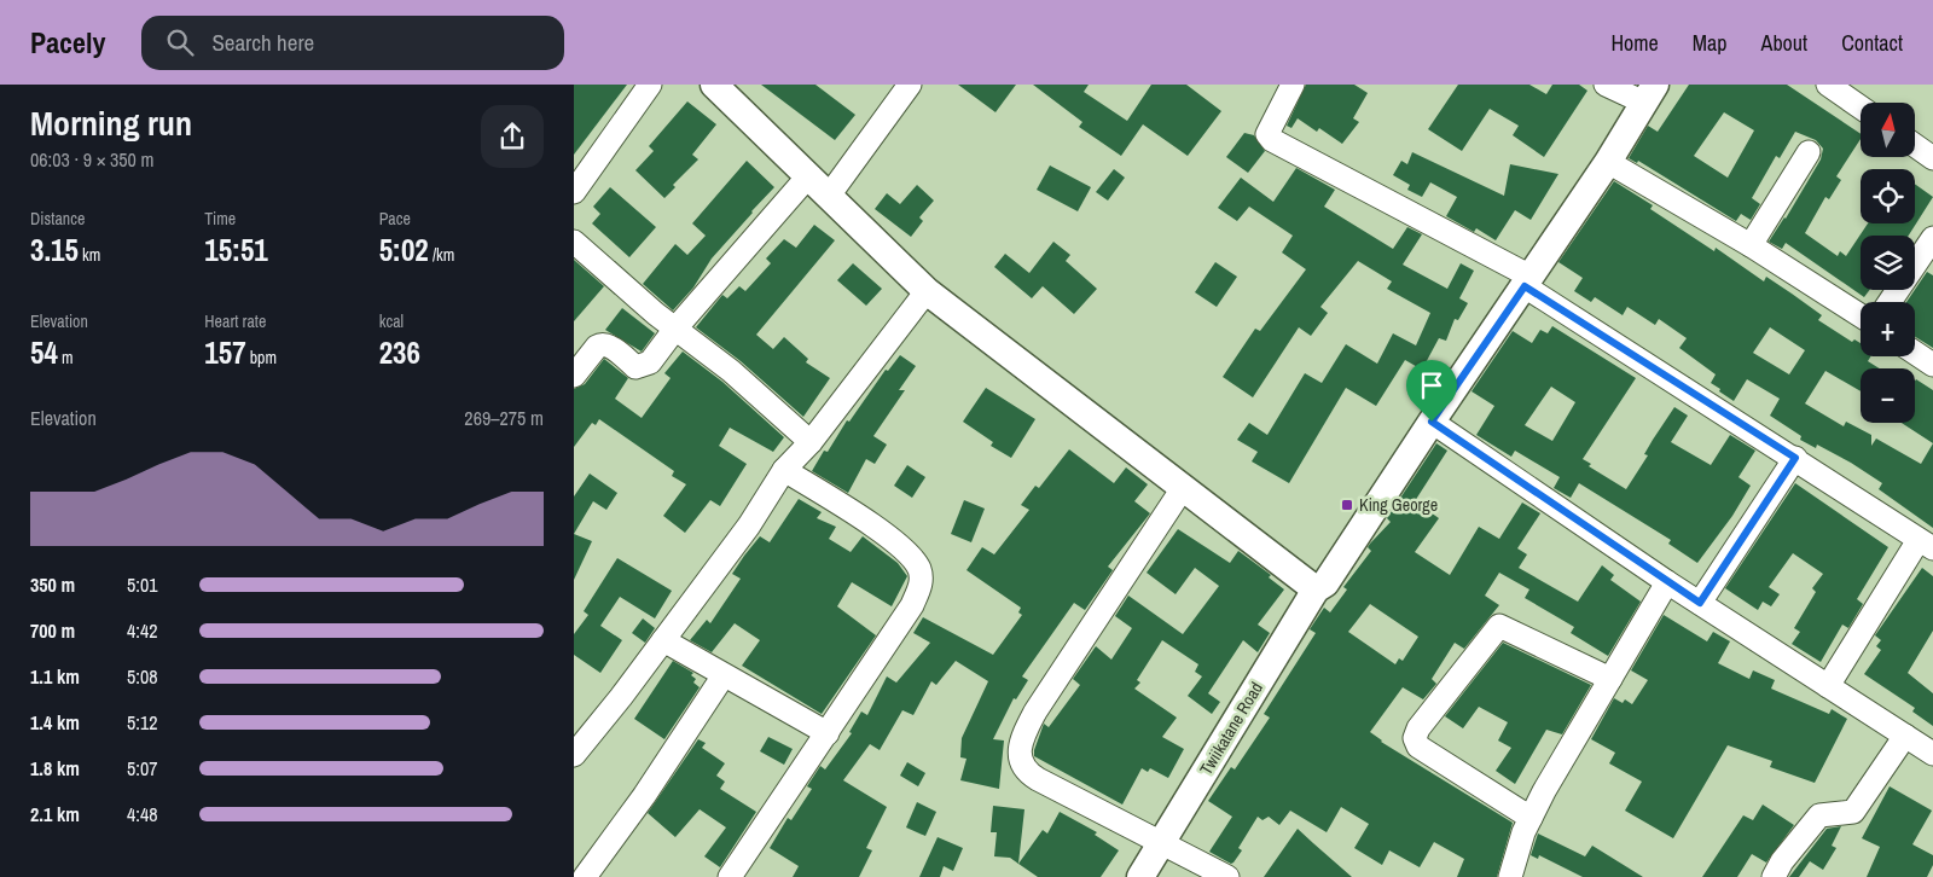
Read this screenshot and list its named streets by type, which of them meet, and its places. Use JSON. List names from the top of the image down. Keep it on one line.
{"streets":{"street":["Twiikatane Road"]},"places":{"transit":["King George"]},"north":"top","page":{"header":"Pacely","search":"Search here","nav":["Home","Map","About","Contact"],"heading":["Morning run","06:03 · 9 × 350 m"],"map_buttons":["+","−"],"stats":[["Distance","3.15 km"],["Time","15:51"],["Pace","5:02 /km"],["Elevation","54 m"],["Heart rate","157 bpm"],["kcal","236"]],"chart":["Elevation","269–275 m"],"list":[{"name":"350 m","note":"5:01"},{"name":"700 m","note":"4:42"},{"name":"1.1 km","note":"5:08"},{"name":"1.4 km","note":"5:12"},{"name":"1.8 km","note":"5:07"},{"name":"2.1 km","note":"4:48"}]}}
